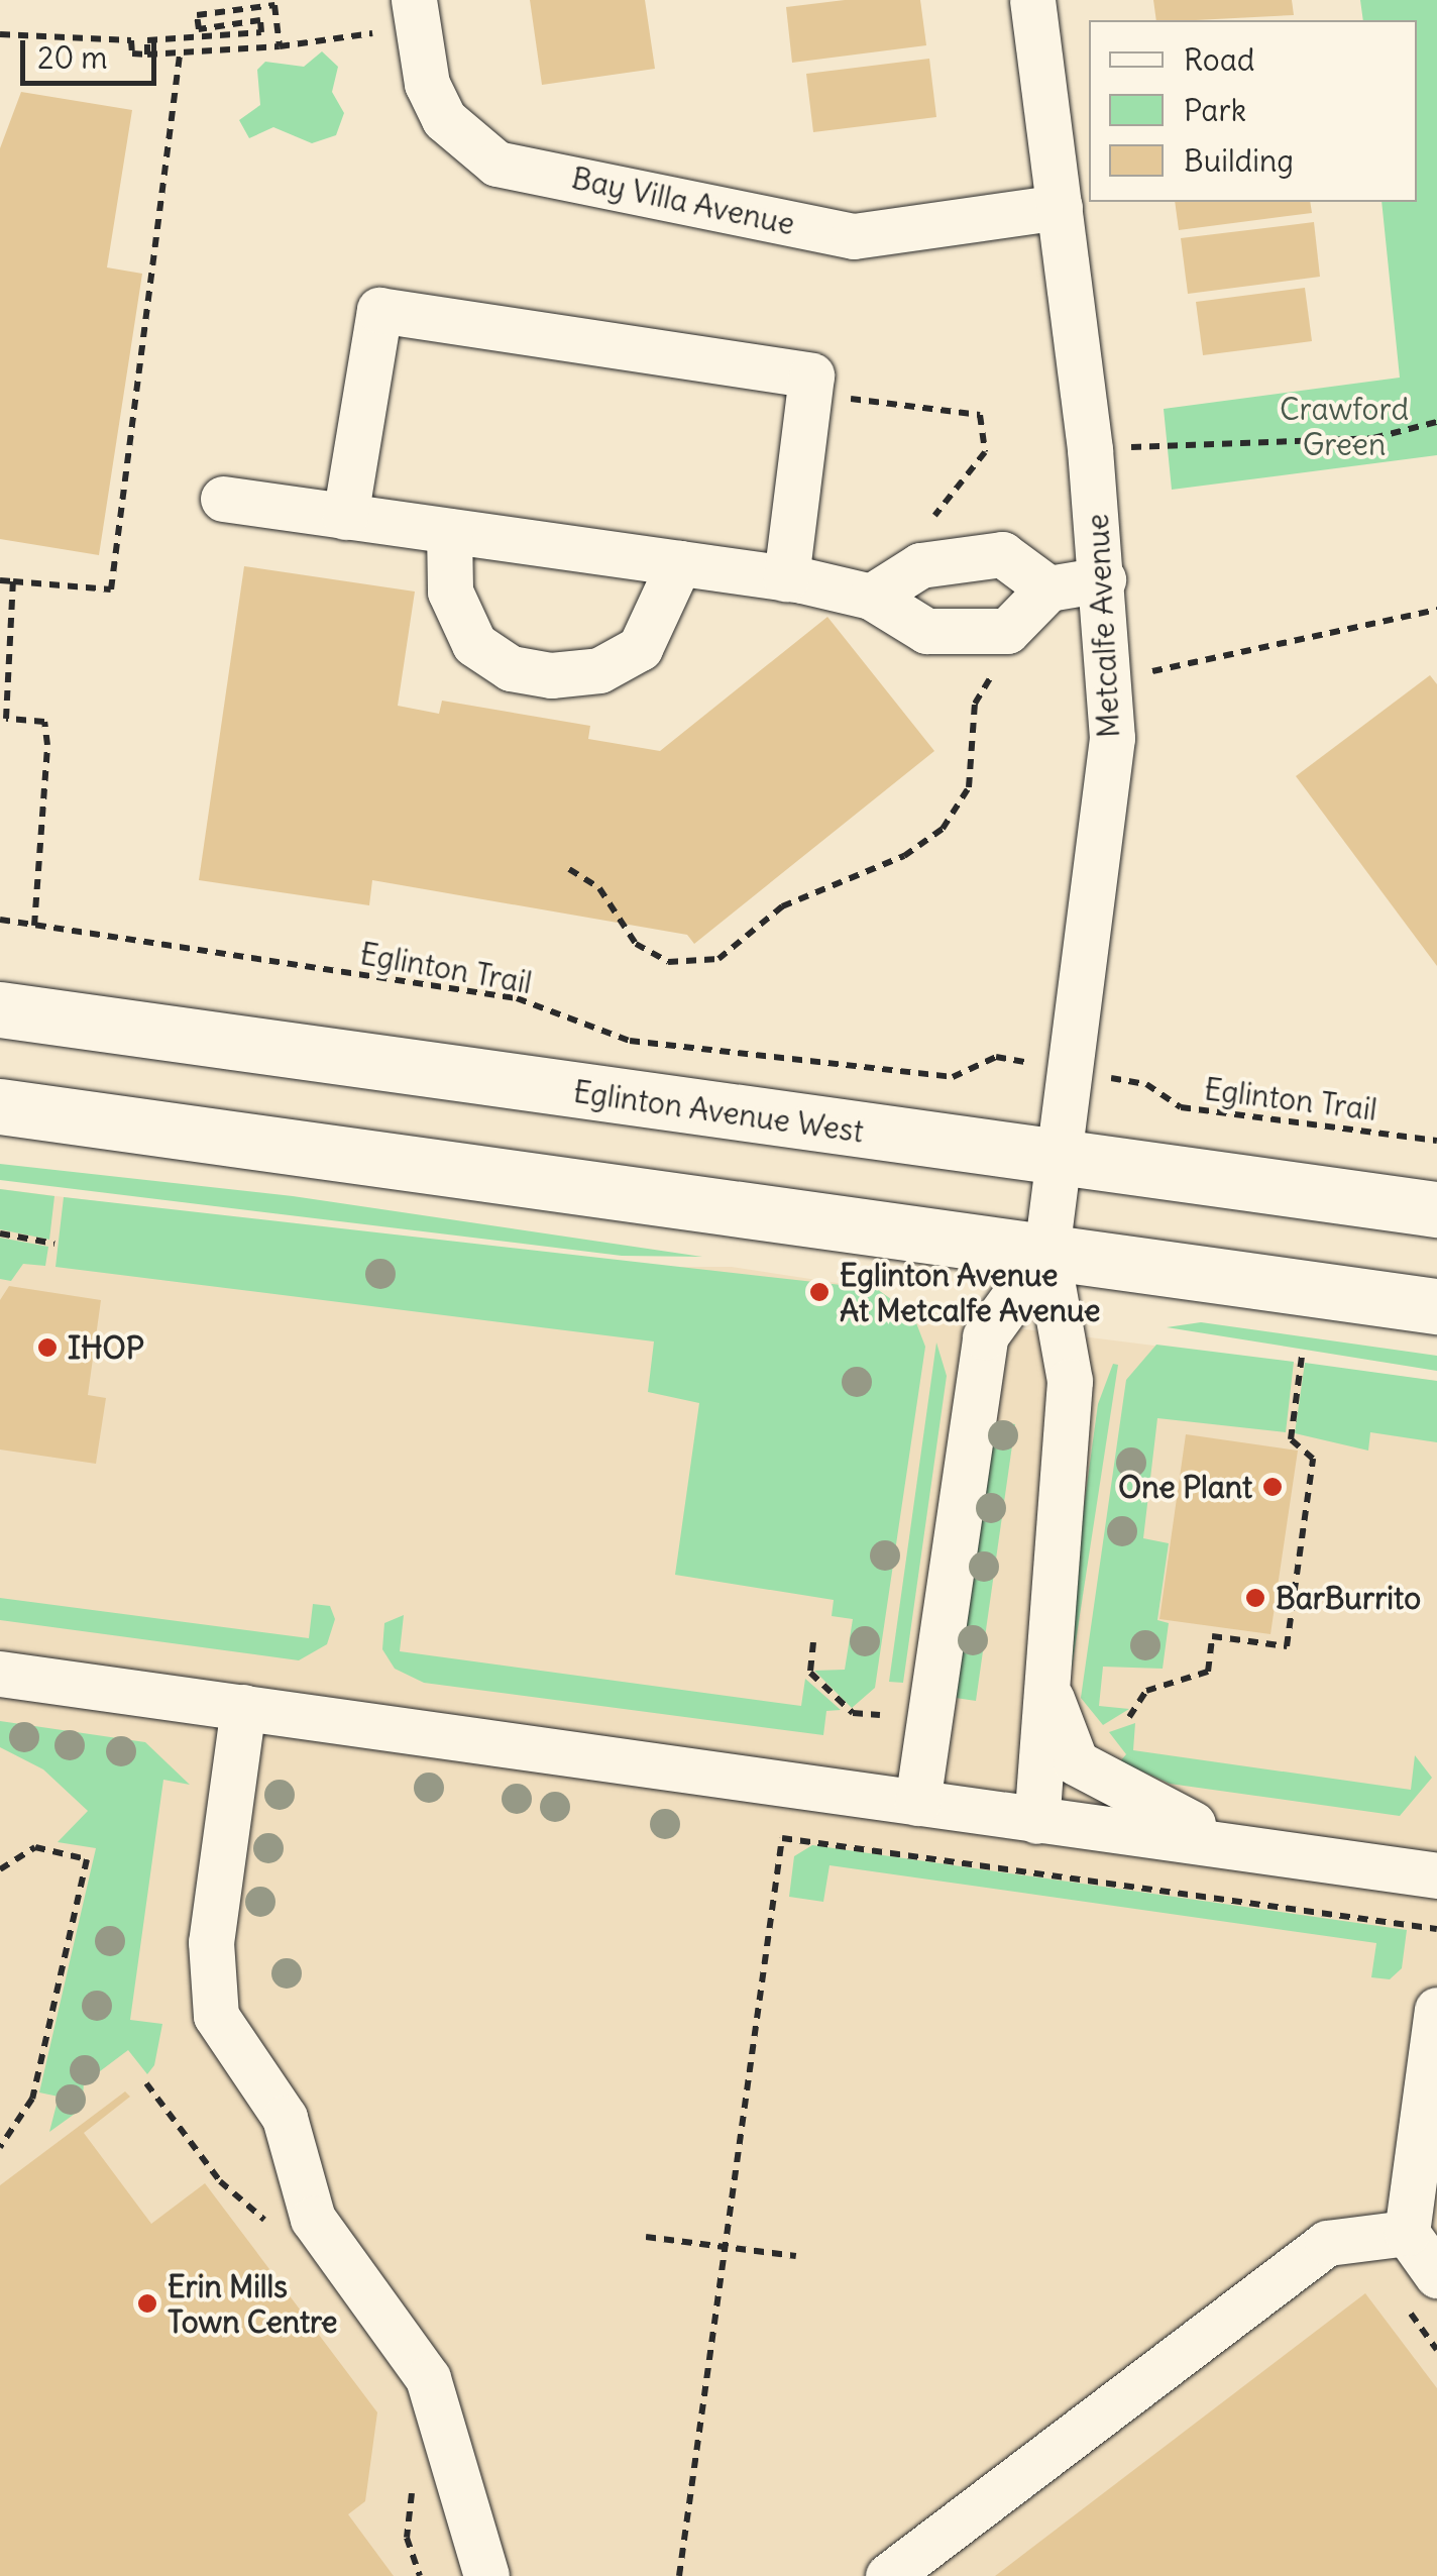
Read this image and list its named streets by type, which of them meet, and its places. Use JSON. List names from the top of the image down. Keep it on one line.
{"streets":{"main road":["Eglinton Avenue West"],"street":["Bay Villa Avenue","Metcalfe Avenue"],"path":["Eglinton Trail"]},"crossings":[["Bay Villa Avenue","Metcalfe Avenue"],["Metcalfe Avenue","Eglinton Avenue West"]],"parks":["Crawford Green"],"places":["Eglinton Avenue At Metcalfe Avenue","IHOP","One Plant","BarBurrito","Erin Mills Town Centre"],"legend":["Road","Park","Building"],"scale_bar":"20 m"}
